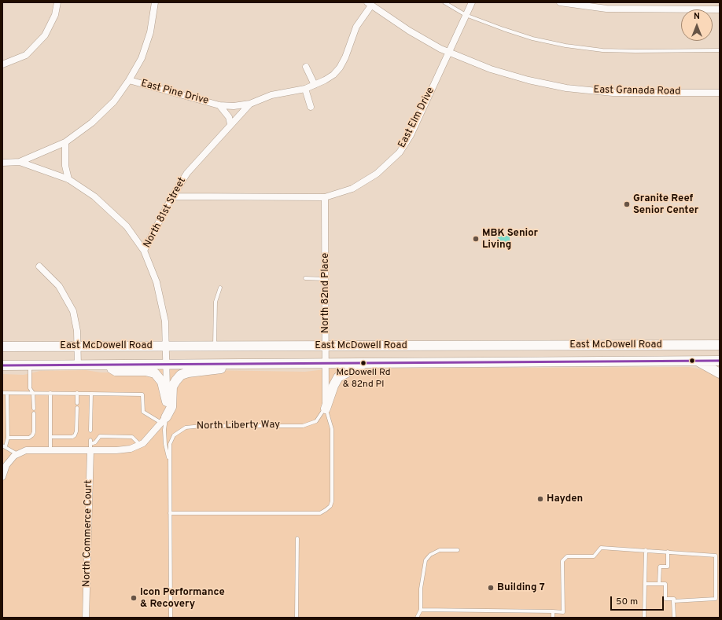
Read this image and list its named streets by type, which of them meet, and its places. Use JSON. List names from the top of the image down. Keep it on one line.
{"streets":{"main road":["East McDowell Road"],"street":["East Granada Road","East Pine Drive","East Elm Drive","North 81st Street","North 82nd Place","North Commerce Court"],"lane":["North Liberty Way"]},"crossings":[["East Granada Road","East Pine Drive"],["East Granada Road","East Elm Drive"],["East Pine Drive","North 81st Street"],["East Elm Drive","North 81st Street"],["East Elm Drive","North 82nd Place"],["North 81st Street","East McDowell Road"],["North 82nd Place","East McDowell Road"],["North 82nd Place","North Liberty Way"]],"places":["Granite Reef Senior Center","MBK Senior Living","McDowell Rd & 82nd Pl","Hayden","Building 7","Icon Performance & Recovery"],"scale_bar":"50 m","north":"top"}
